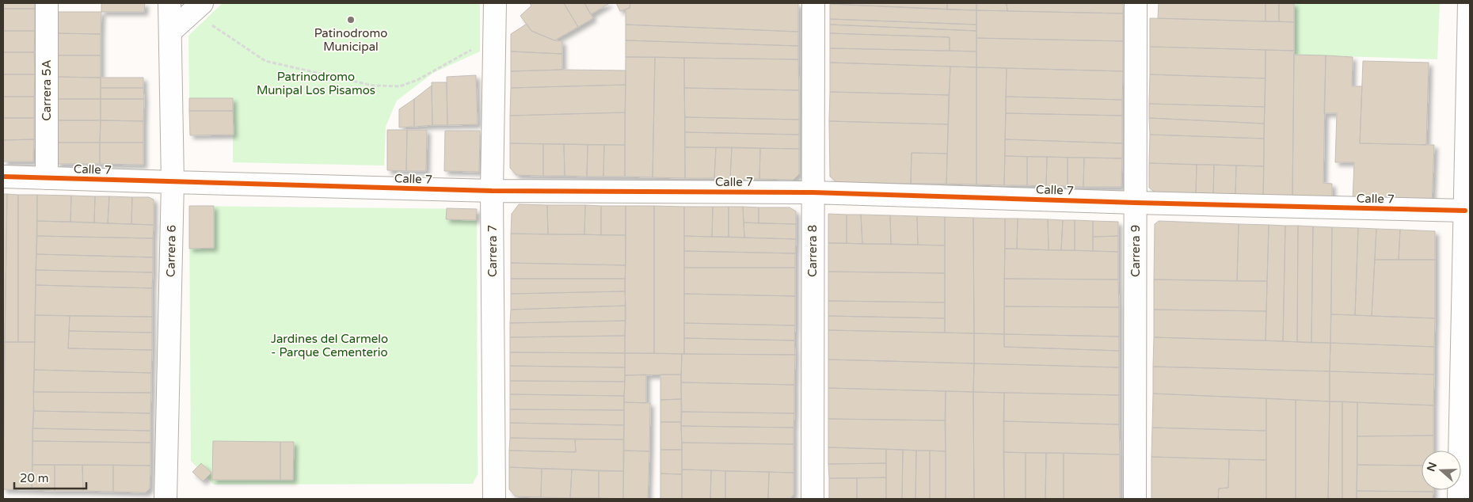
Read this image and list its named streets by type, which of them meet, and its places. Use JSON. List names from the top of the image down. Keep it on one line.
{"streets":{"street":["Carrera 5A","Calle 7","Carrera 6","Carrera 7","Carrera 8","Carrera 9"]},"crossings":[["Carrera 5A","Calle 7"],["Calle 7","Carrera 6"],["Calle 7","Carrera 7"],["Calle 7","Carrera 8"],["Calle 7","Carrera 9"]],"parks":["Patrinodromo Munipal Los Pisamos","Jardines del Carmelo - Parque Cementerio"],"places":["Patinodromo Municipal"],"scale_bar":"20 m","north":"left"}
